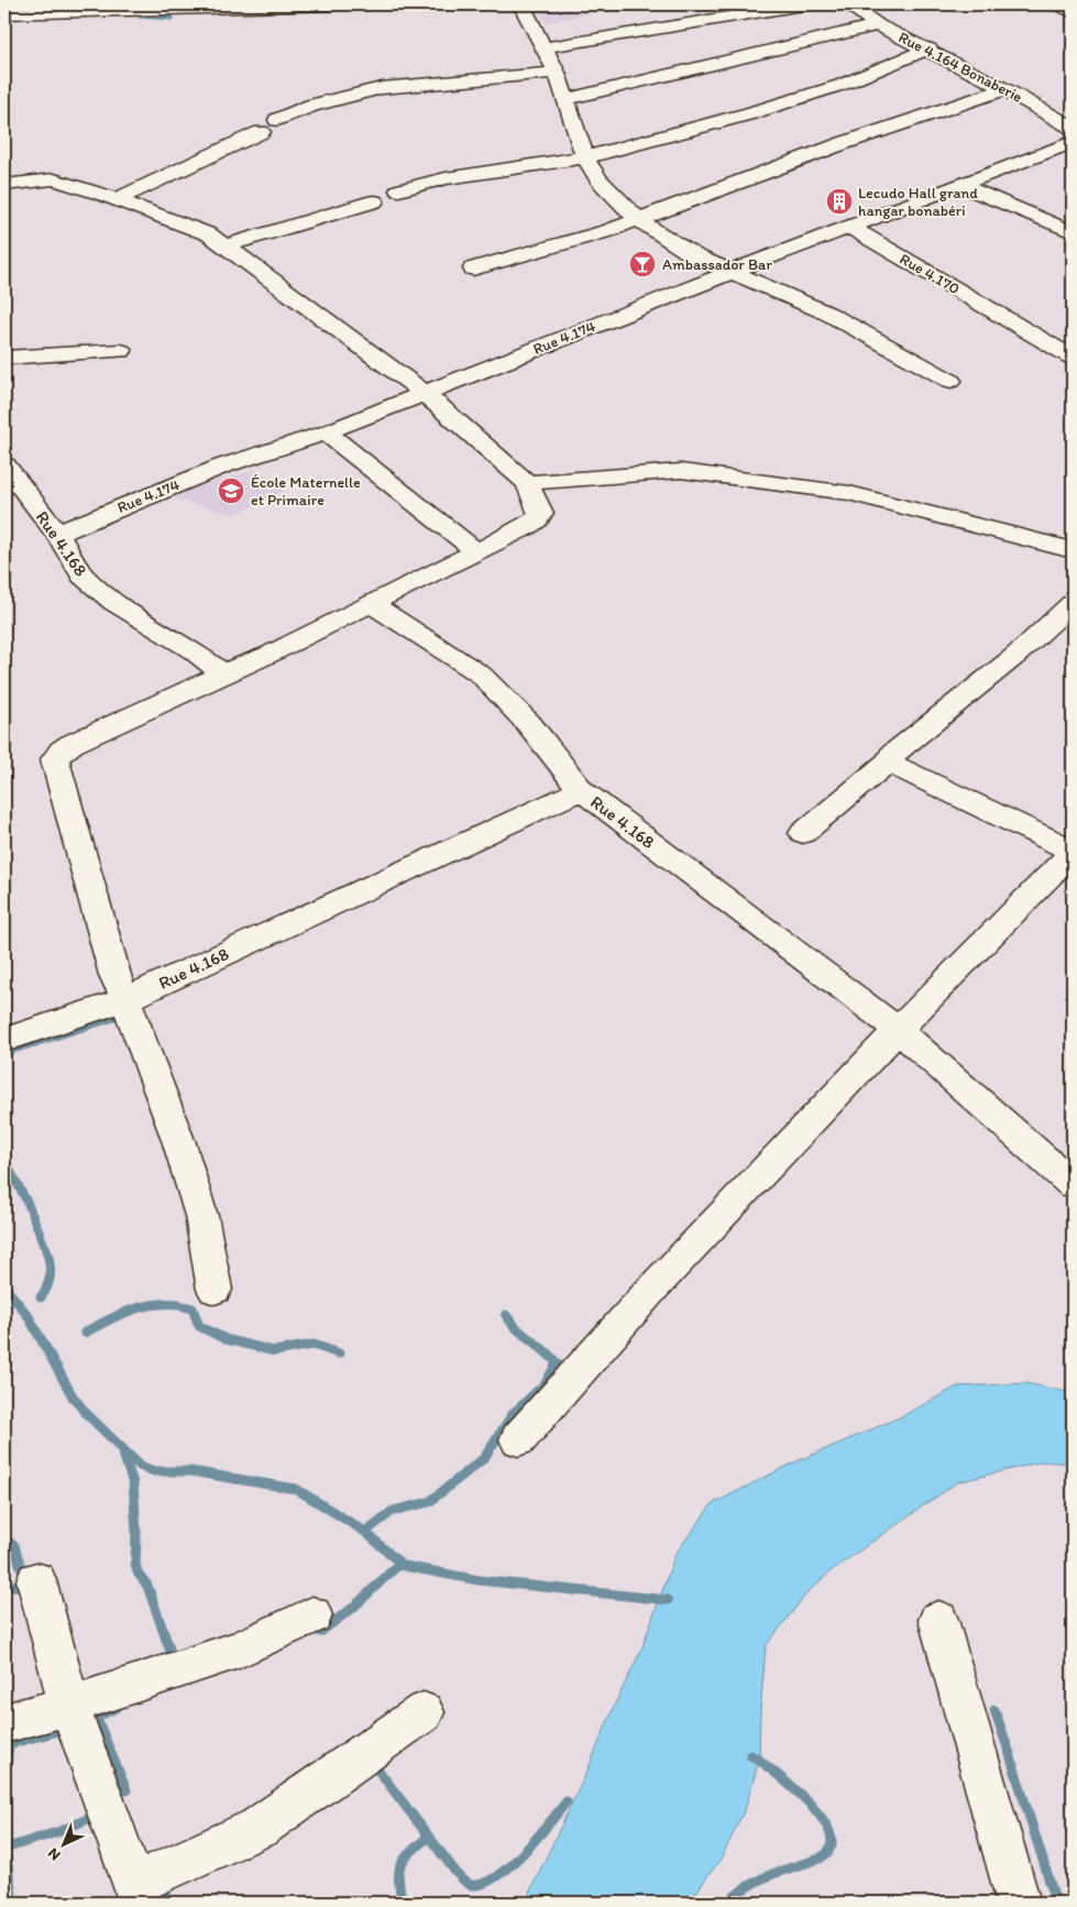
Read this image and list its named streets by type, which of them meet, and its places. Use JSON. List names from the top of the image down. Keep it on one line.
{"streets":{"street":["Rue 4.164 Bonaberie","Rue 4.170","Rue 4.174","Rue 4.168"]},"crossings":[["Rue 4.170","Rue 4.174"],["Rue 4.174","Rue 4.168"]],"places":{"building":["Lecudo Hall grand hangar bonabéri"],"bar":["Ambassador Bar"],"school or university":["École Maternelle et Primaire"]},"north":"bottom left"}
